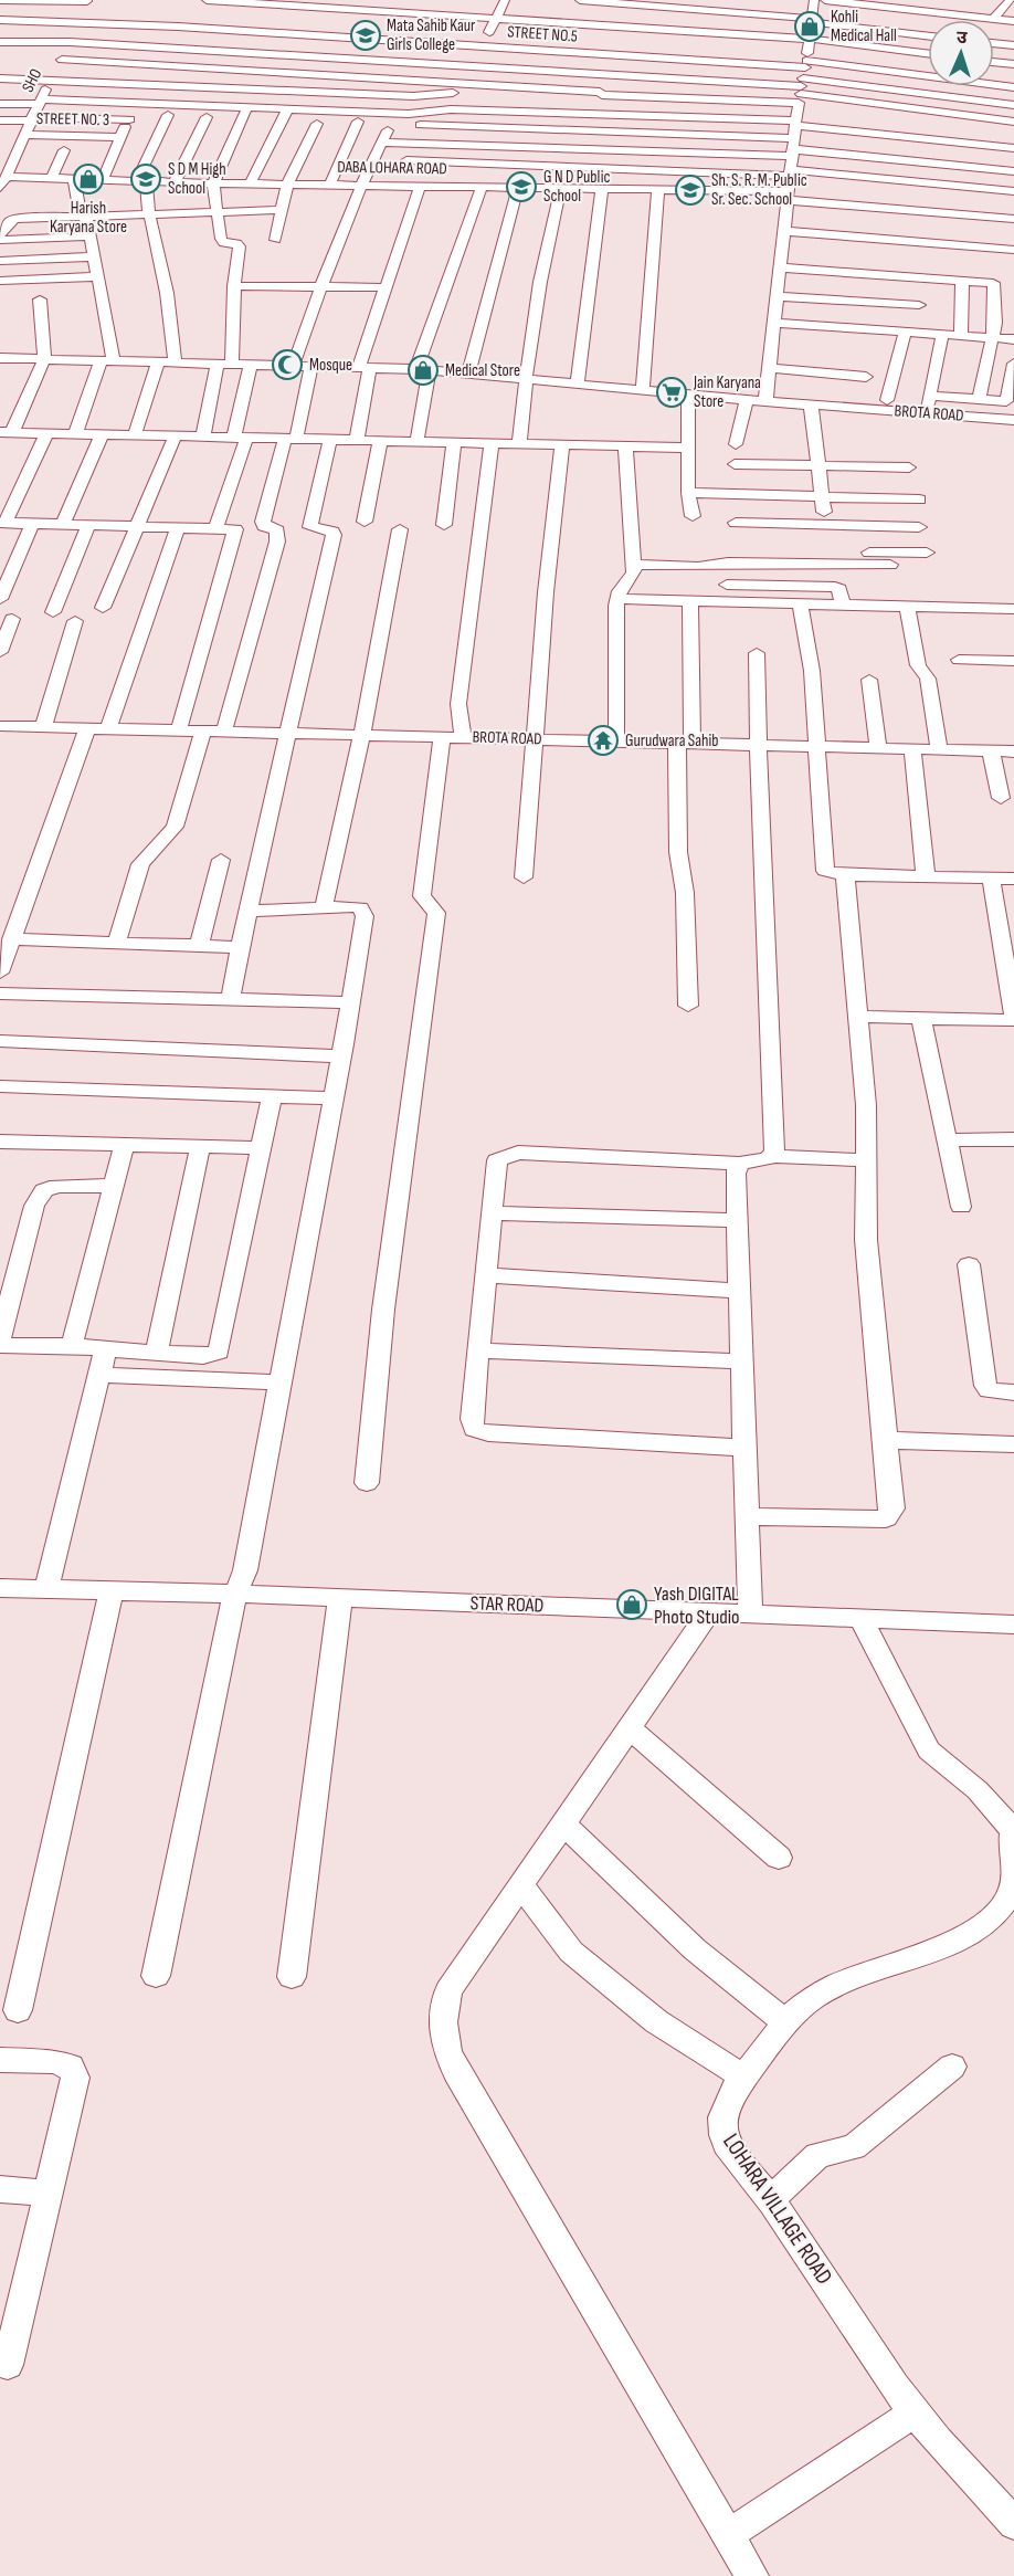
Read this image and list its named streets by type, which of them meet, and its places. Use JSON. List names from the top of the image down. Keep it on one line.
{"streets":{"street":["STREET NO.5","SHO","STREET NO. 3","DABA LOHARA ROAD","BROTA ROAD","STAR ROAD","LOHARA VILLAGE ROAD"]},"crossings":[["STREET NO.5","SHO"],["SHO","STREET NO. 3"],["SHO","DABA LOHARA ROAD"]],"places":{"shop":["Kohli Medical Hall","Harish Karyana Store","Medical Store","Yash DIGITAL Photo Studio"],"school or university":["Mata Sahib Kaur Girls College","S D M High School","G N D Public School","Sh. S. R. M. Public Sr. Sec. School"],"mosque":["Mosque"],"supermarket":["Jain Karyana Store"],"temple":["Gurudwara Sahib"]},"north":"top"}
